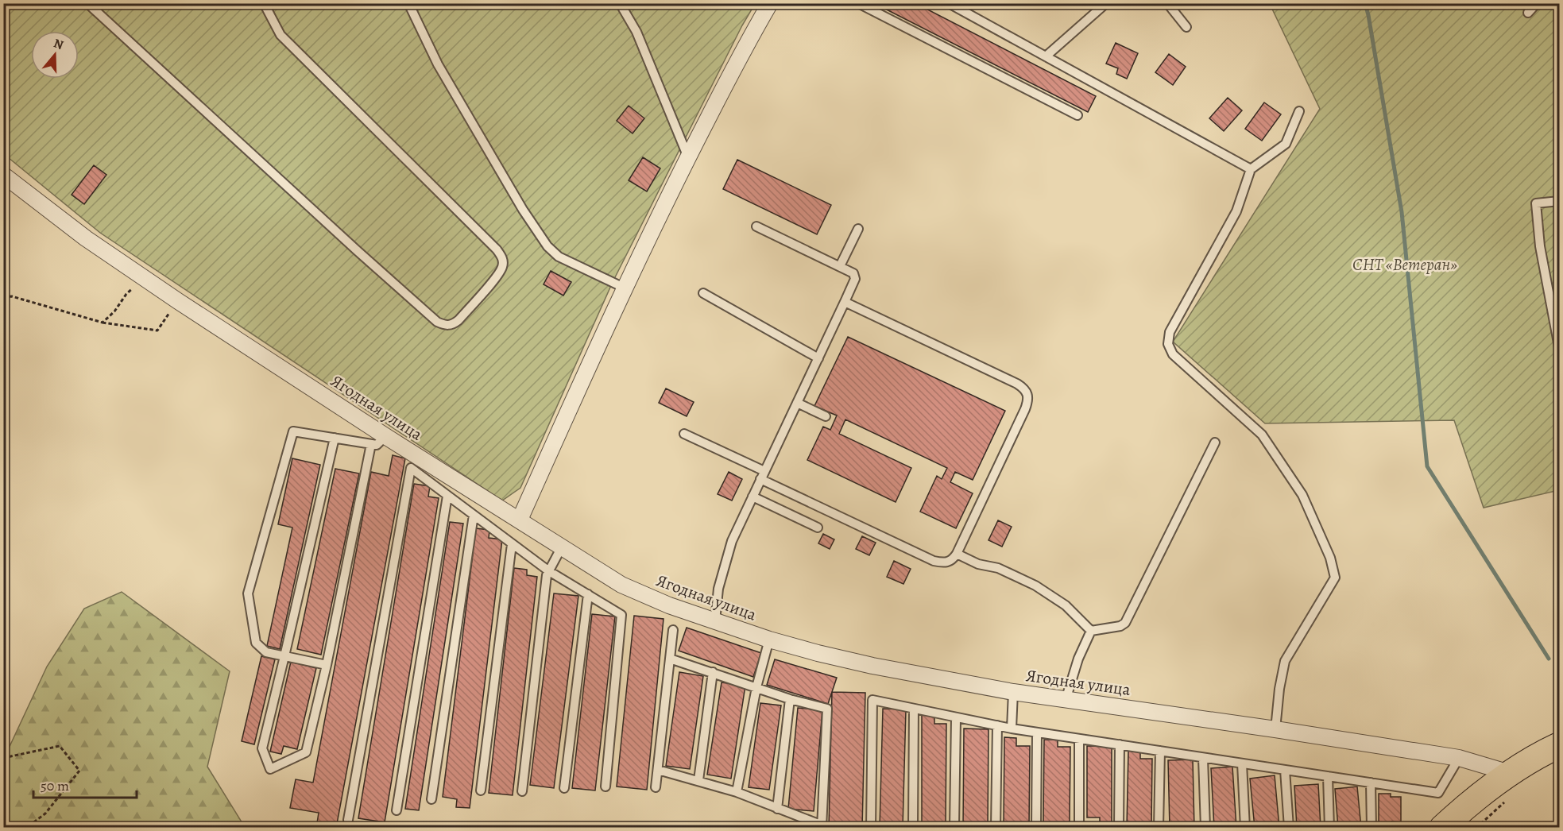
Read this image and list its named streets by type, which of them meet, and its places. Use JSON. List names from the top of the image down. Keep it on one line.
{"streets":{"street":["Ягодная улица"]},"parks":["СНТ «Ветеран»"],"scale_bar":"50 m","north":"top"}
